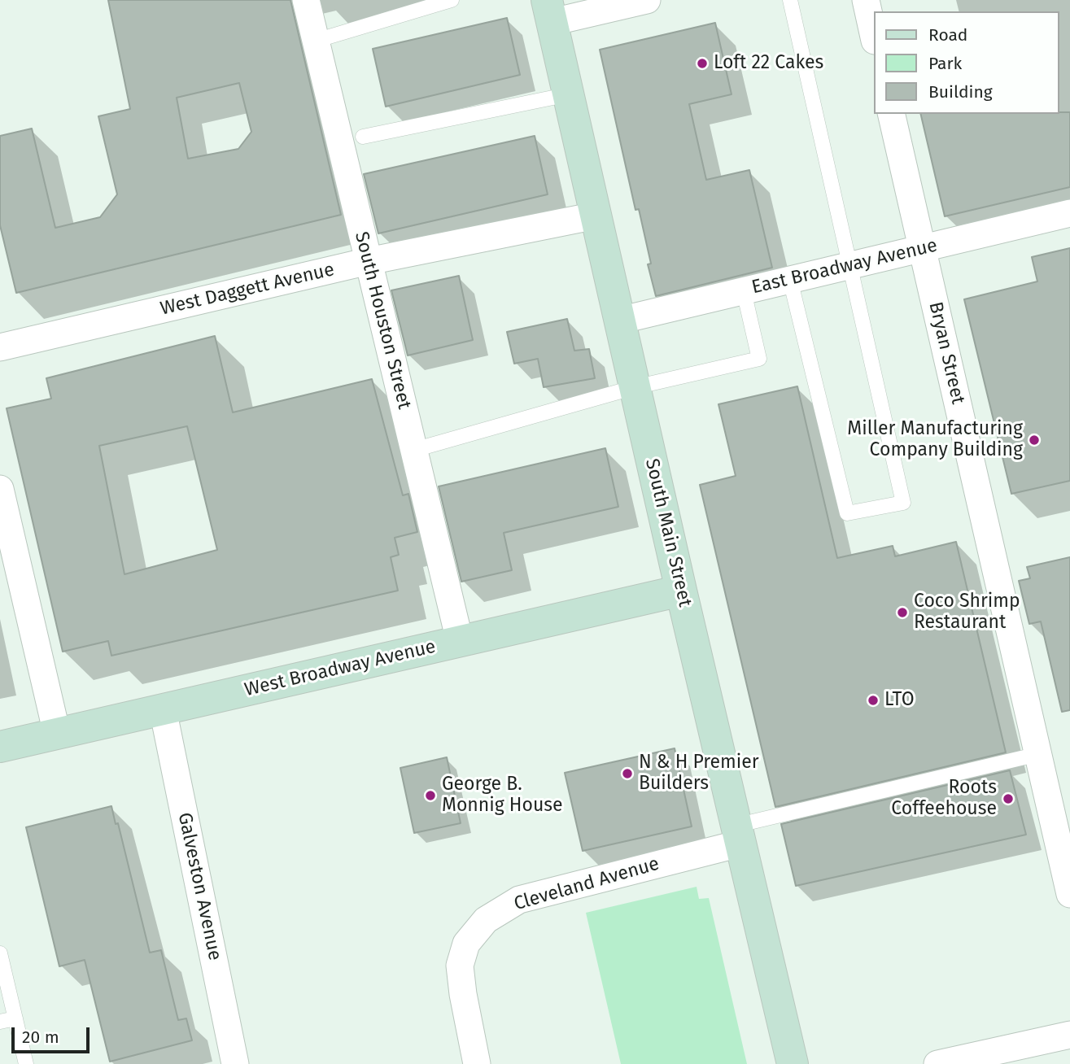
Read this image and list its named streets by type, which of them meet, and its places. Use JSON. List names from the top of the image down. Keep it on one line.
{"streets":{"street":["East Broadway Avenue","West Daggett Avenue","South Houston Street","Bryan Street","South Main Street","West Broadway Avenue","Cleveland Avenue","Galveston Avenue"]},"crossings":[["East Broadway Avenue","Bryan Street"],["East Broadway Avenue","South Main Street"],["West Daggett Avenue","South Houston Street"],["West Daggett Avenue","South Main Street"],["South Houston Street","West Broadway Avenue"],["South Main Street","West Broadway Avenue"],["South Main Street","Cleveland Avenue"],["West Broadway Avenue","Galveston Avenue"]],"places":["Loft 22 Cakes","Miller Manufacturing Company Building","Coco Shrimp Restaurant","LTO","N & H Premier Builders","George B. Monnig House","Roots Coffeehouse"],"legend":["Road","Park","Building"],"scale_bar":"20 m"}
